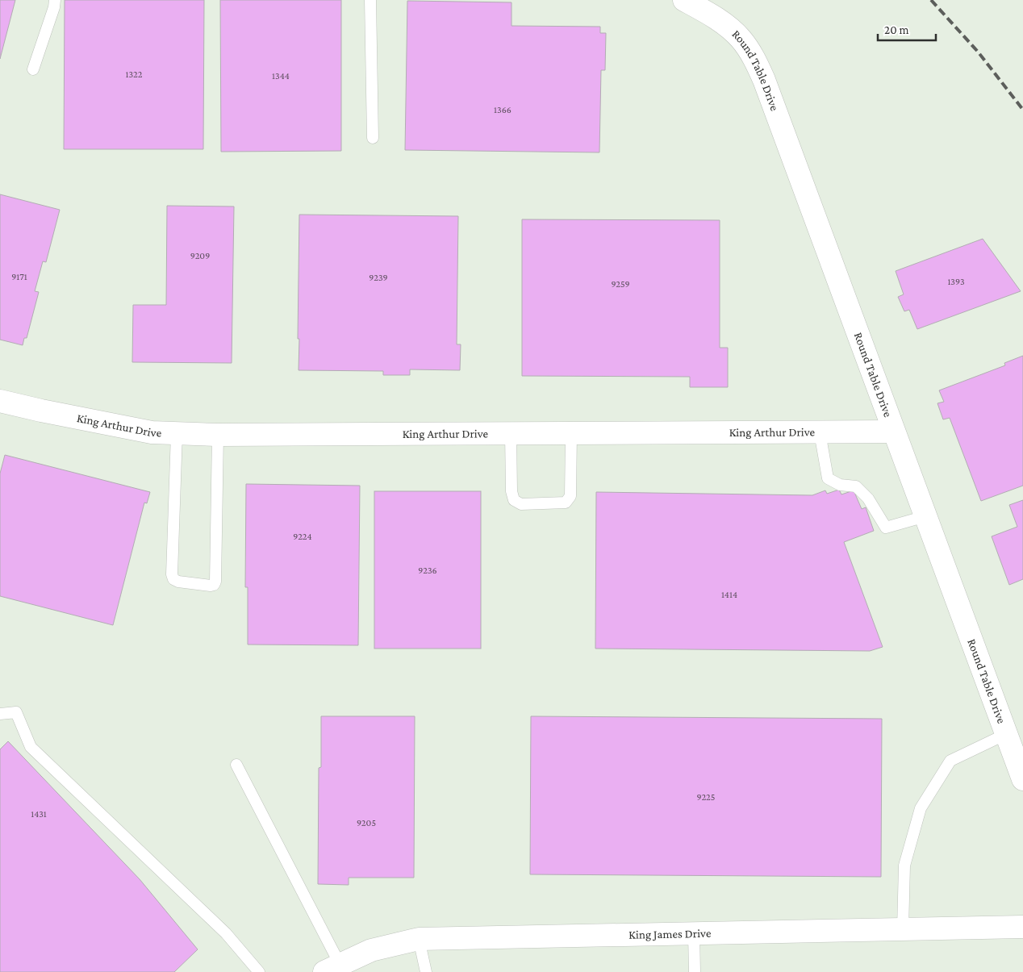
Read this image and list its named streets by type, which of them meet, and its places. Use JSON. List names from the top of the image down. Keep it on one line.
{"streets":{"street":["Round Table Drive","King Arthur Drive","King James Drive"]},"crossings":[["Round Table Drive","King Arthur Drive"]],"house_numbers":["1322","1344","1366","9209","9171","9239","1393","9259","9224","9236","1414","9225","1431","9205"],"scale_bar":"20 m"}
